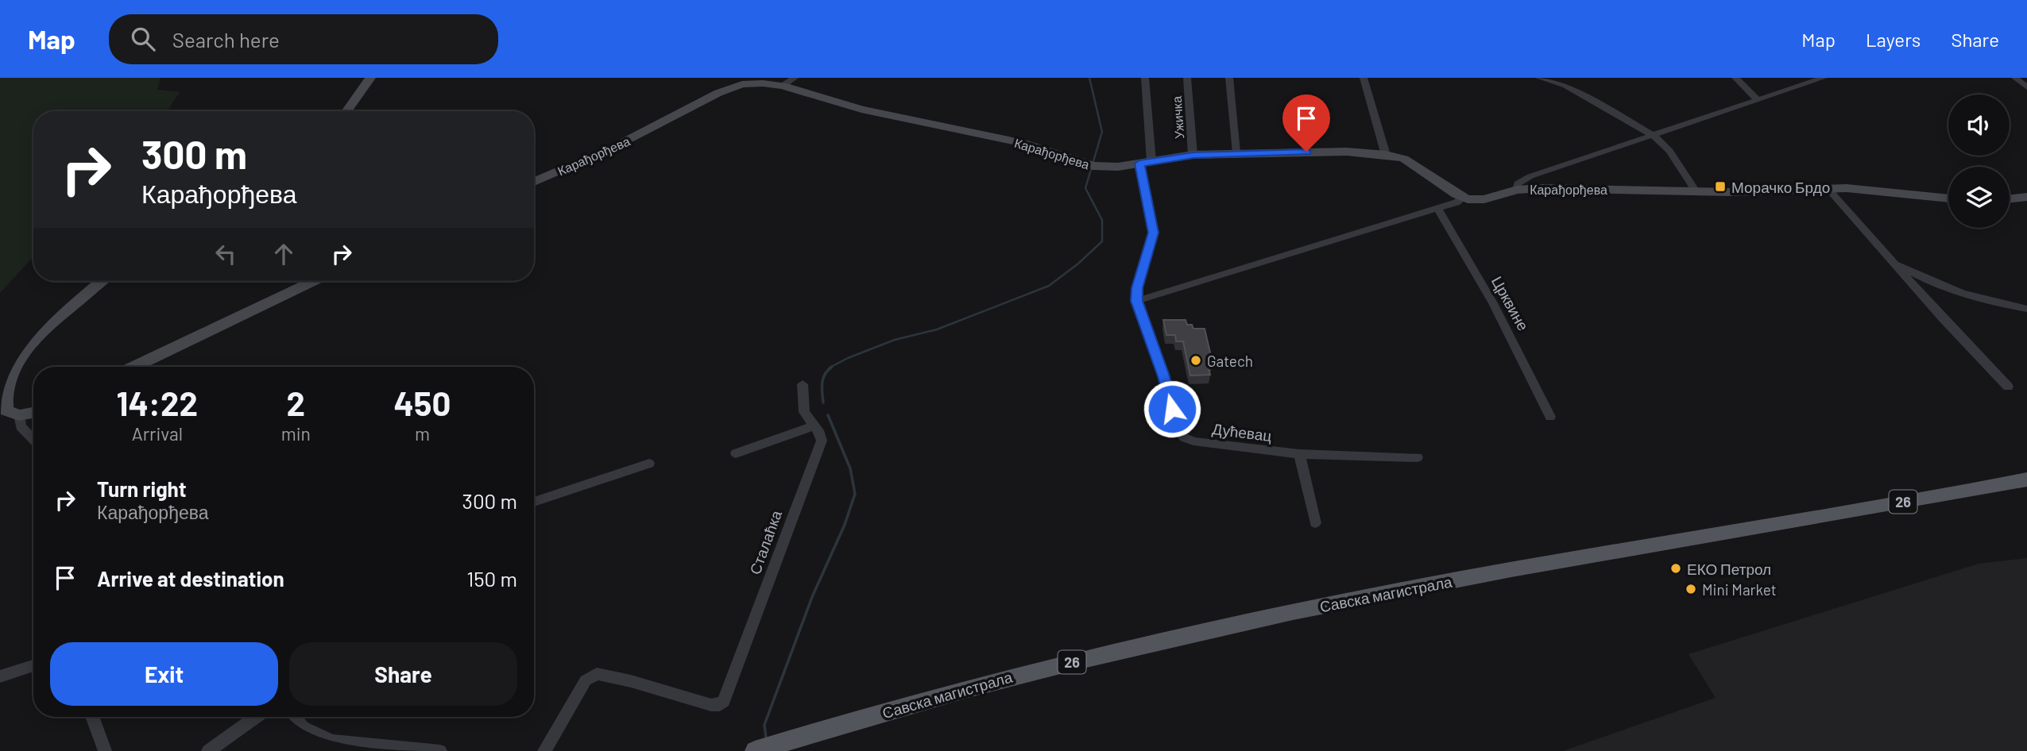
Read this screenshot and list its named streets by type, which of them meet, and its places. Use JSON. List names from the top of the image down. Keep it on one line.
{"streets":{"main road":["26","Савска магистрала"],"street":["Ужичка","Карађорђева","Црквине","Дућевац","Сталаћка"]},"crossings":[["Ужичка","Карађорђева"]],"places":{"transit":["Морачко Брдо"],"other":["Gatech","ЕКО Петрол","Mini Market"]},"page":{"header":"Map","search":"Search here","nav":["Map","Layers","Share"],"turn":["300 m","Карађорђева"],"eta":["14:22","Arrival","2","min","450","m"],"list":[{"name":"Turn right","note":"Карађорђева","value":"300 m"},{"name":"Arrive at destination","value":"150 m"}],"buttons":["Exit","Share"]}}
